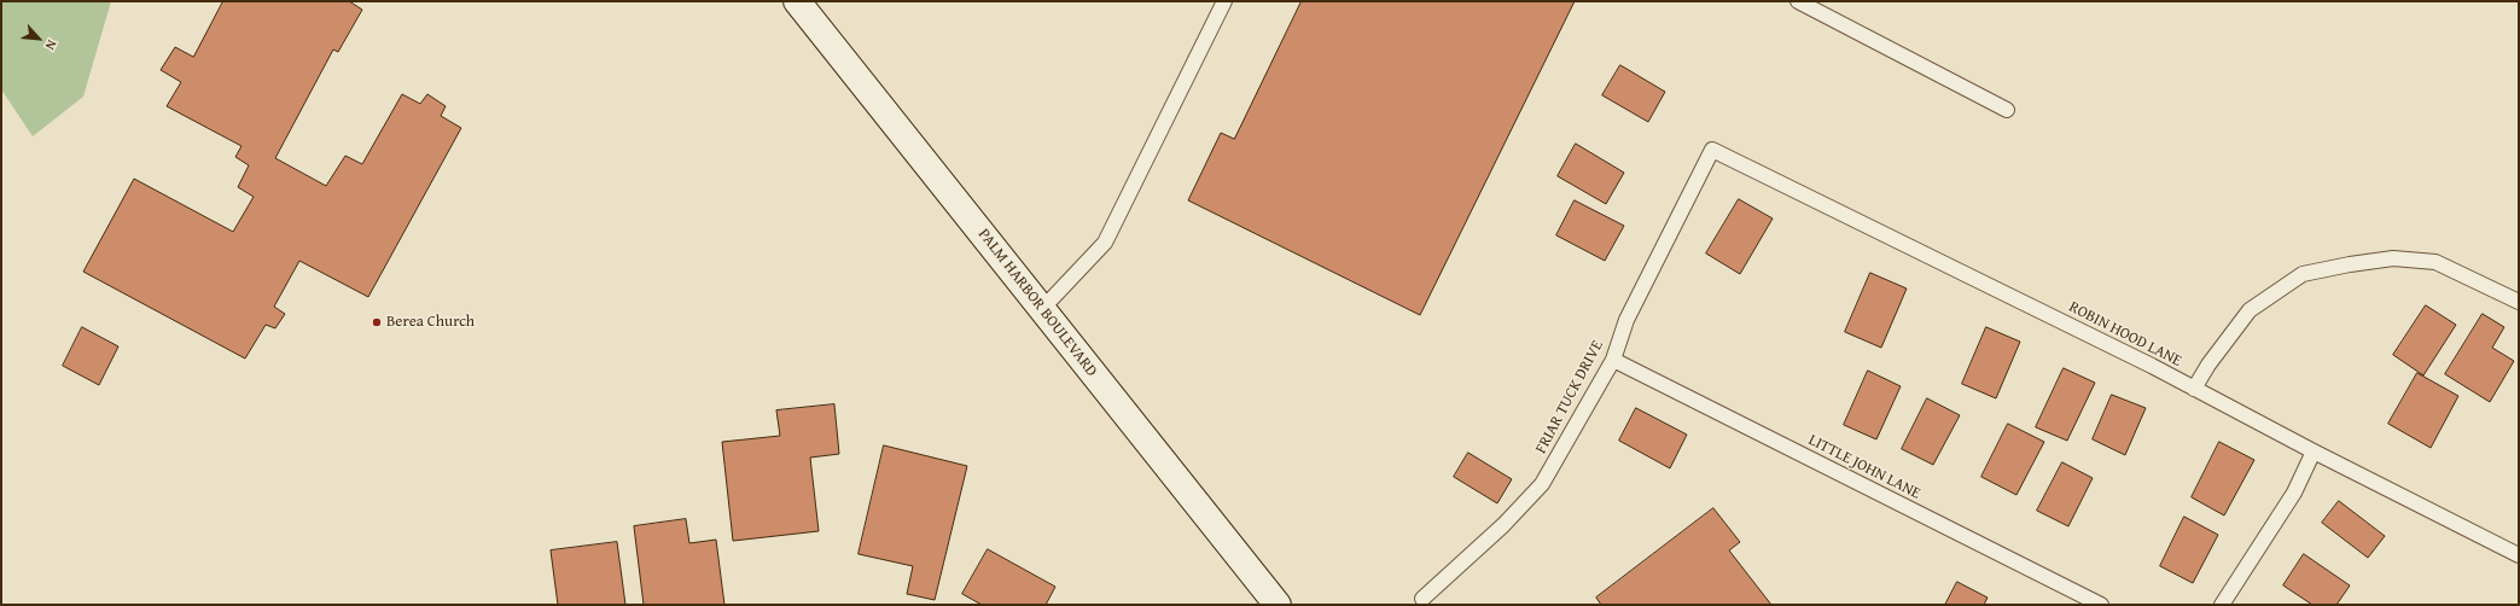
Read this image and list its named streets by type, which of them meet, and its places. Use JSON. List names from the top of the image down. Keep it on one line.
{"streets":{"main road":["PALM HARBOR BOULEVARD"],"lane":["ROBIN HOOD LANE","FRIAR TUCK DRIVE","LITTLE JOHN LANE"]},"crossings":[["ROBIN HOOD LANE","FRIAR TUCK DRIVE"],["FRIAR TUCK DRIVE","LITTLE JOHN LANE"]],"places":["Berea Church"],"north":"bottom right"}
